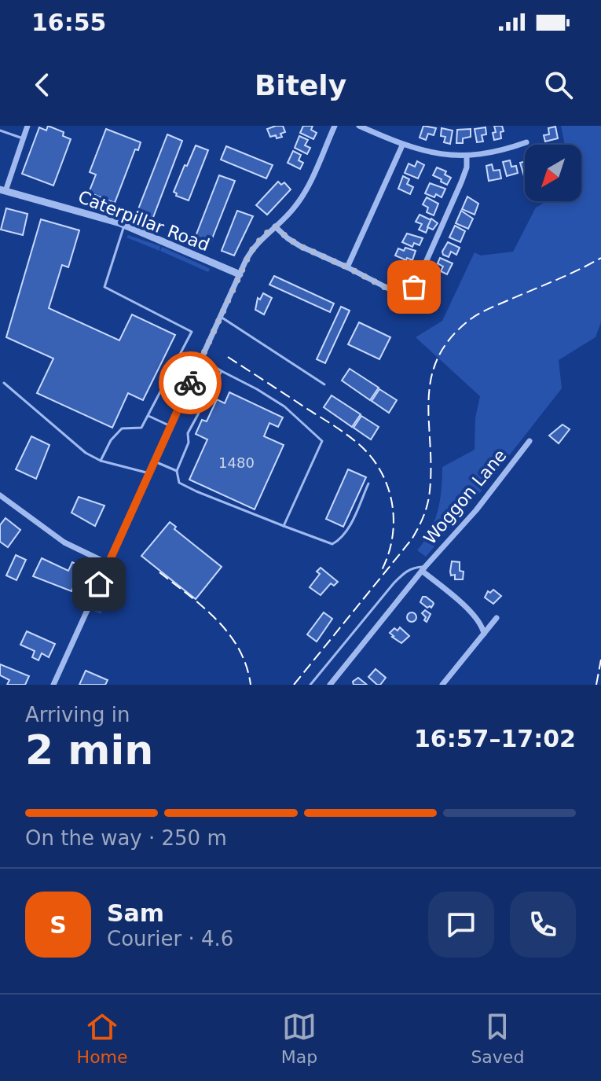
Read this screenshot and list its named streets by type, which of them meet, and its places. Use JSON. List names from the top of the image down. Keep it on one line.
{"streets":{"street":["Caterpillar Road","Woggon Lane"]},"house_numbers":["1480"],"north":"bottom left","page":{"status":"16:55","header":"Bitely","heading":["2 min","Arriving in","16:57–17:02"],"panel":["Sam","Courier · 4.6"],"bar":"On the way · 250 m","round":"S","tabs":["Home","Map","Saved"]}}
